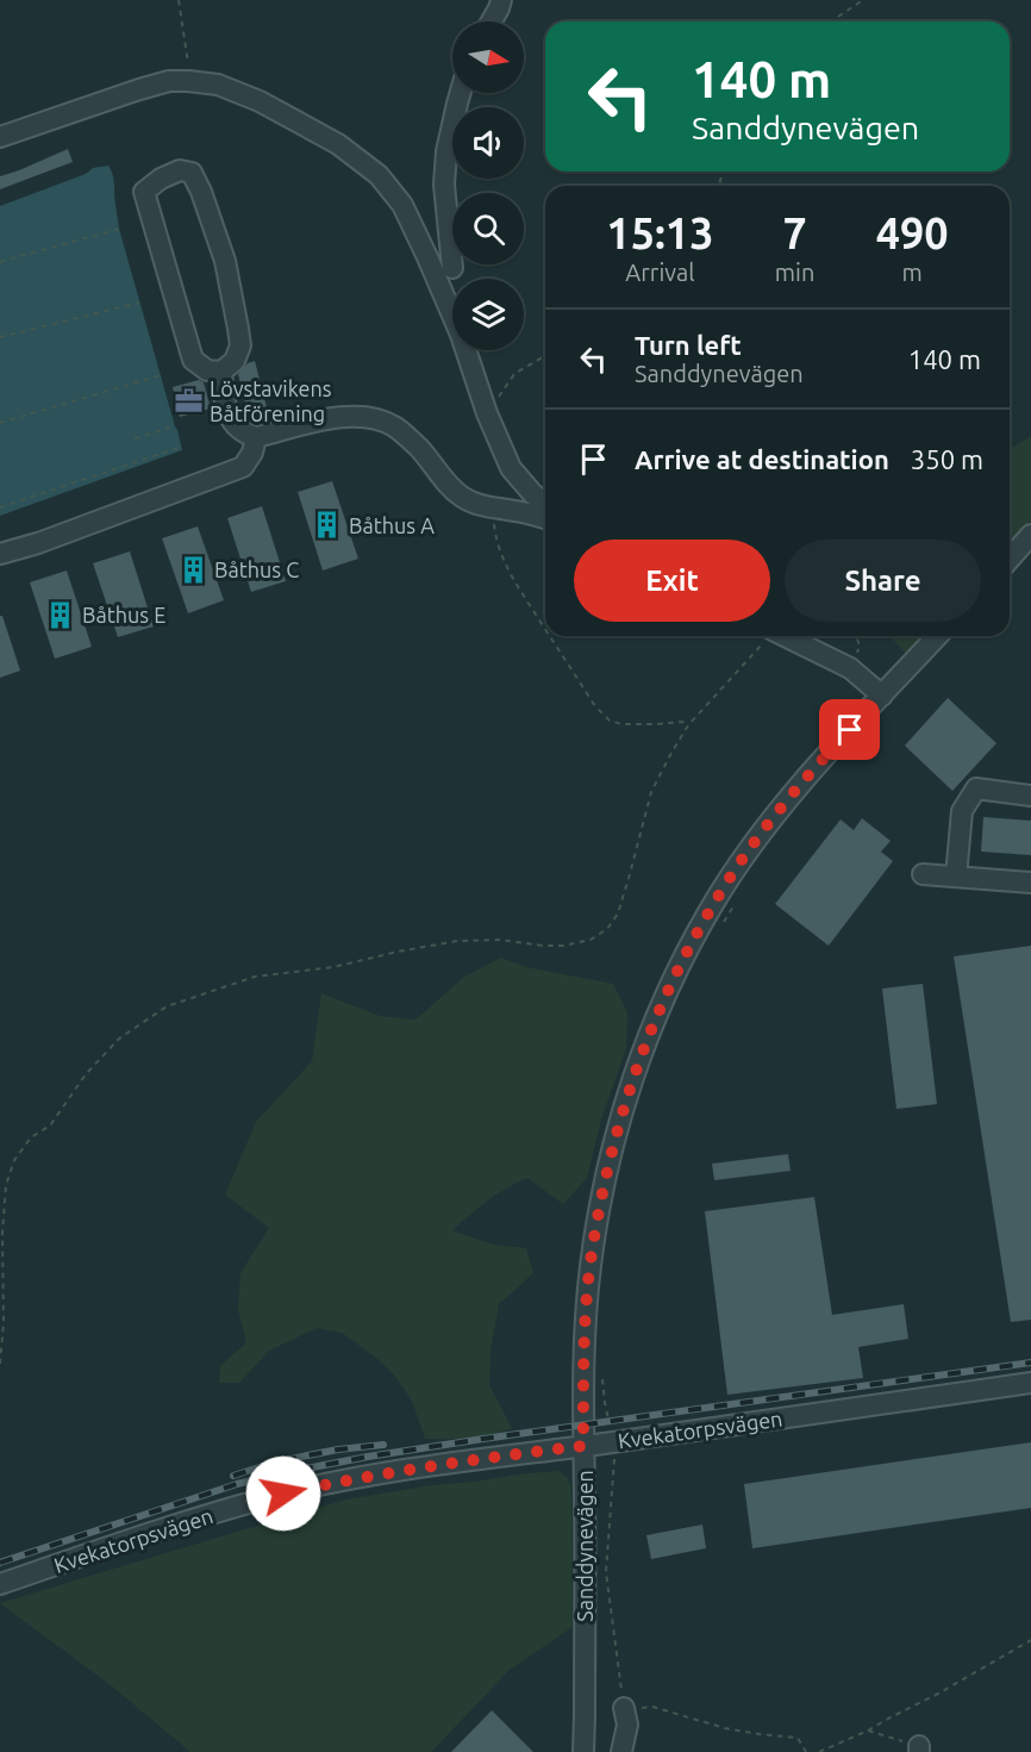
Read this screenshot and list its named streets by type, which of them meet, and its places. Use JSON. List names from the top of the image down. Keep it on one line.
{"streets":{"street":["Kvekatorpsvägen","Sanddynevägen"]},"crossings":[["Kvekatorpsvägen","Sanddynevägen"]],"places":{"office":["Lövstavikens Båtförening"],"building":["Båthus A","Båthus C","Båthus E"]},"north":"right","page":{"turn":["140 m","Sanddynevägen"],"eta":["15:13","Arrival","7","min","490","m"],"list":[{"name":"Turn left","note":"Sanddynevägen","value":"140 m"},{"name":"Arrive at destination","value":"350 m"}],"buttons":["Exit","Share"]}}
